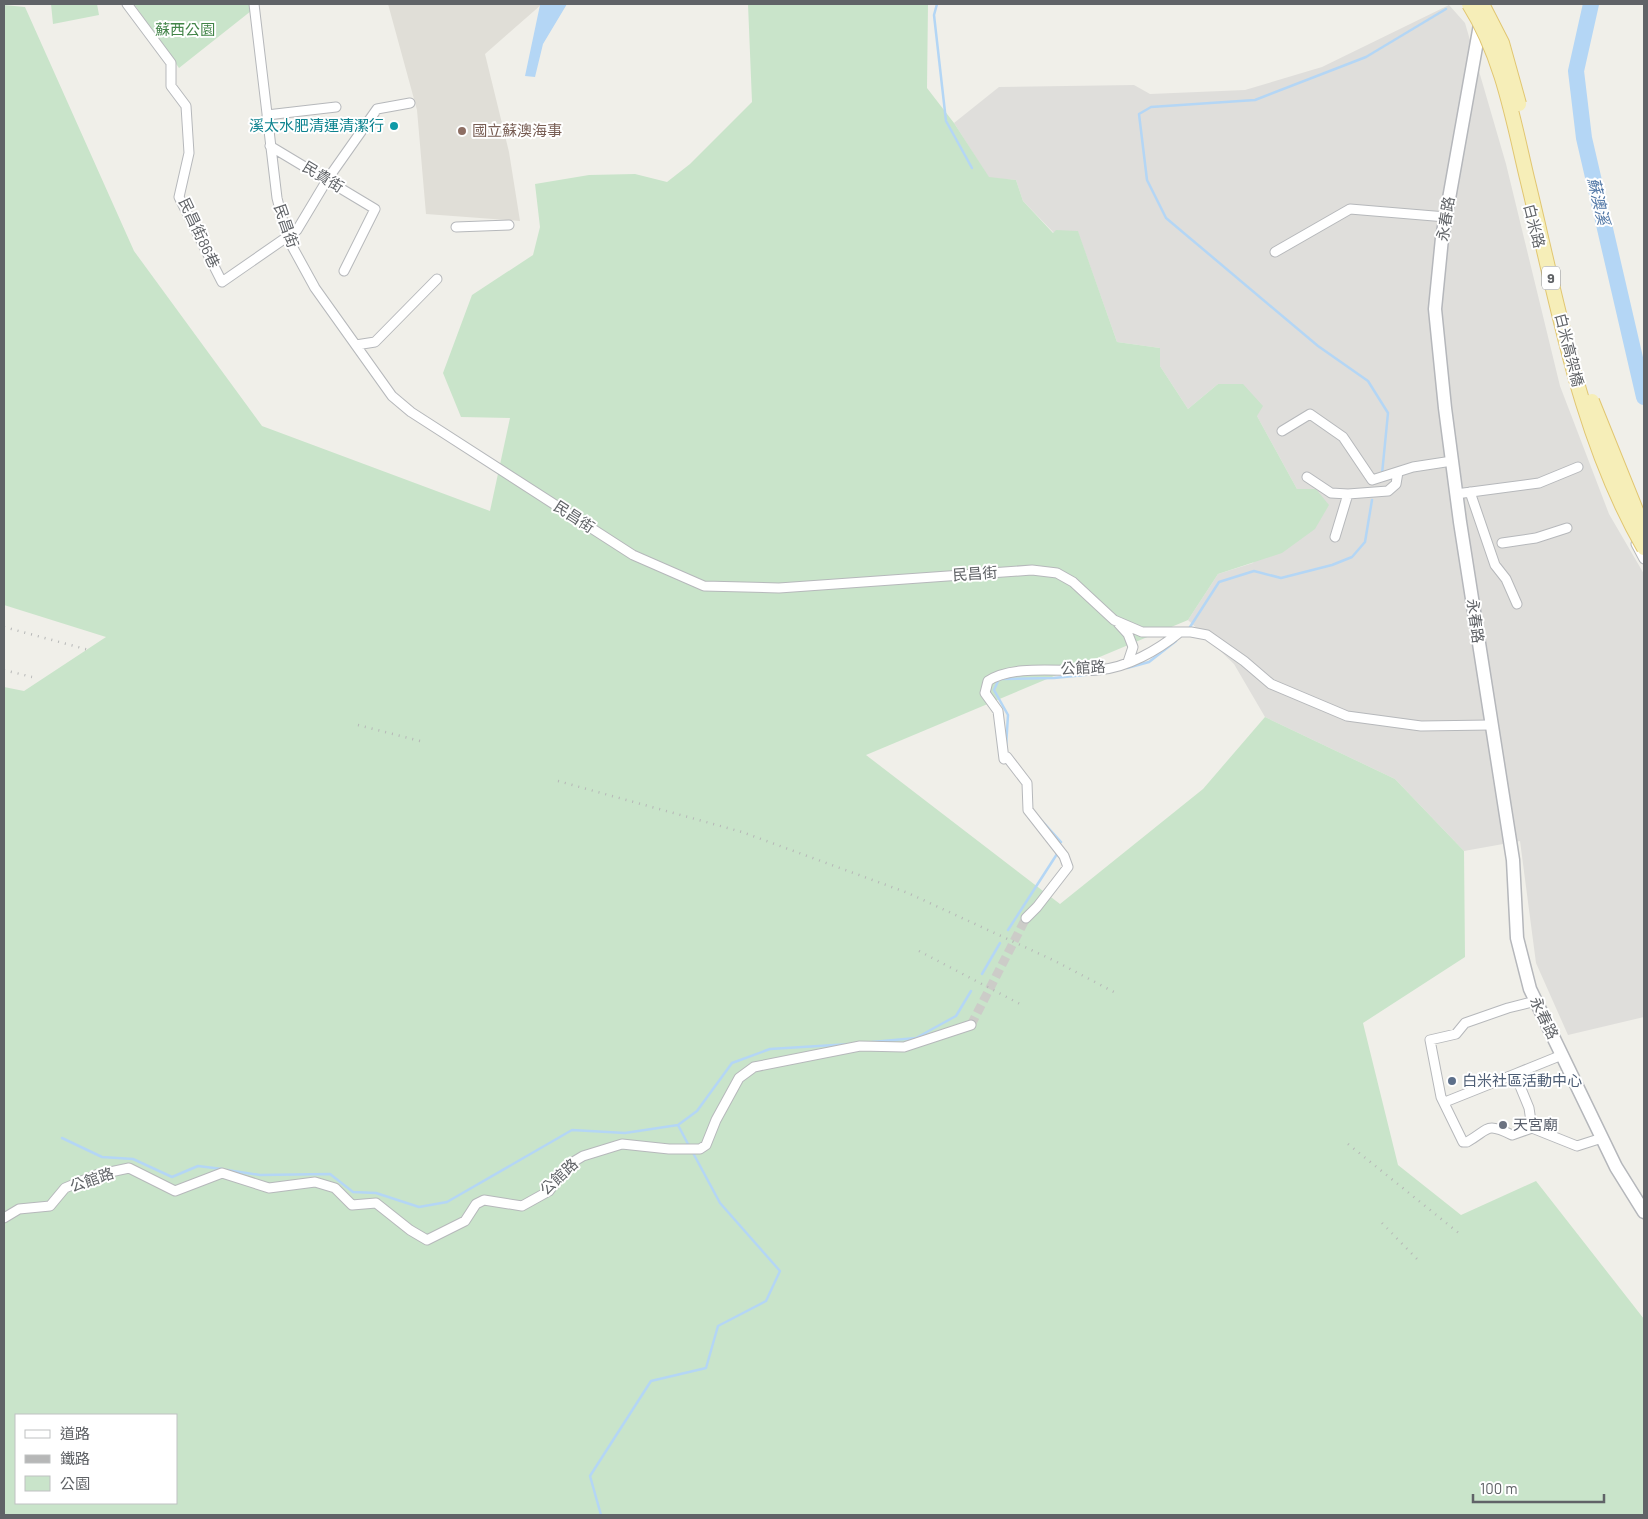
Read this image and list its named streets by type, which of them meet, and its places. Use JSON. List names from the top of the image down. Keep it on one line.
{"streets":{"main road":["9","白米高架橋"],"street":["民貴街","永春路","民昌街","白米路","民昌街86巷","公館路"]},"crossings":[["民貴街","民昌街"],["永春路","白米路"],["永春路","白米高架橋"],["民昌街","民昌街86巷"],["民昌街","公館路"]],"water":["蘇澳溪"],"parks":["蘇西公園"],"places":["溪太水肥清運清潔行","國立蘇澳海事","白米社區活動中心","天宮廟"],"legend":["道路","鐵路","公園"],"scale_bar":"100 m"}
